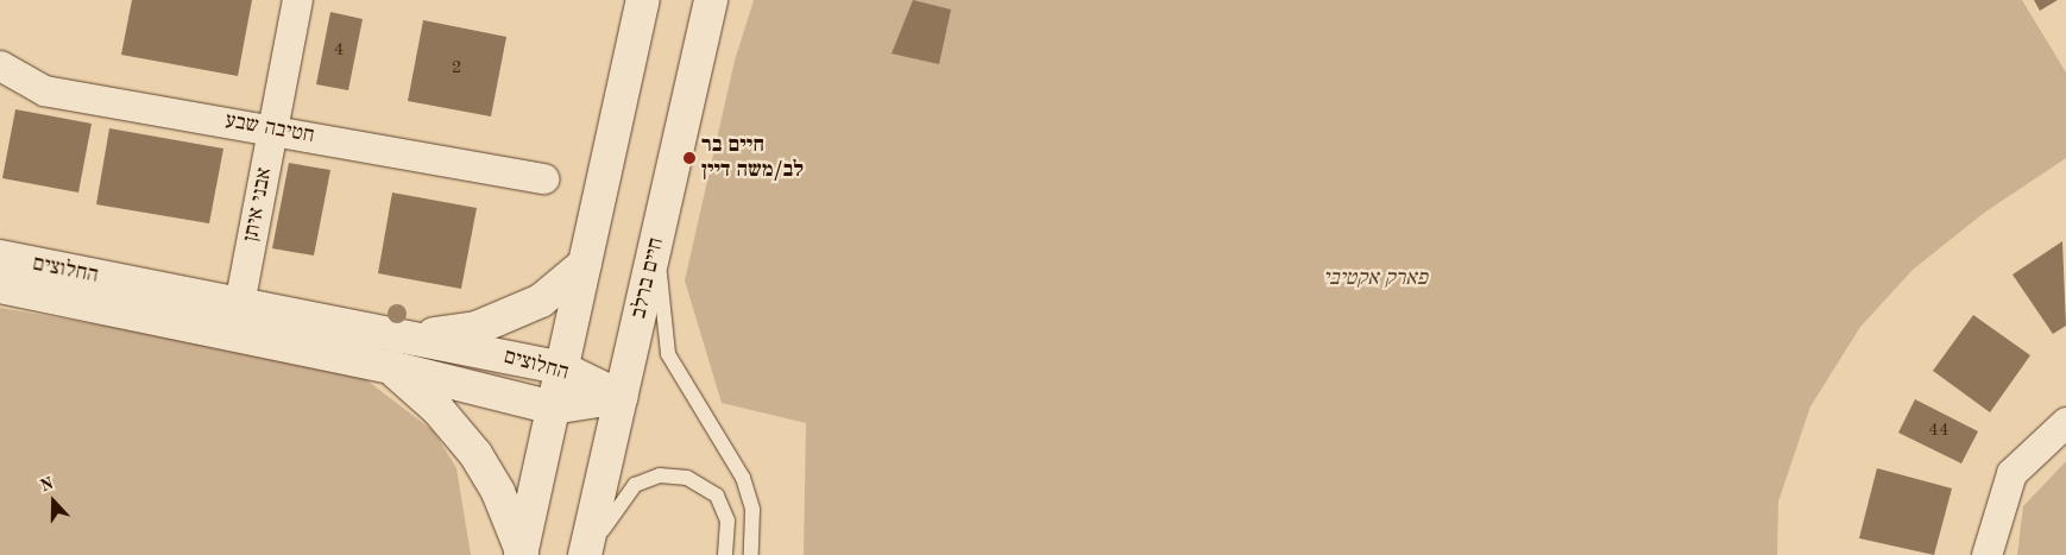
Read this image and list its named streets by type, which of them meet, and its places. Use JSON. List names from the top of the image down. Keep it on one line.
{"streets":{"street":["חטיבה שבע","אבני איתן","החלוצים","חיים ברלב"]},"crossings":[["חטיבה שבע","אבני איתן"],["אבני איתן","החלוצים"],["החלוצים","חיים ברלב"]],"parks":["פארק אקטיבי"],"places":["חיים בר לב/משה דיין"],"house_numbers":["4","2","44"],"north":"top"}
